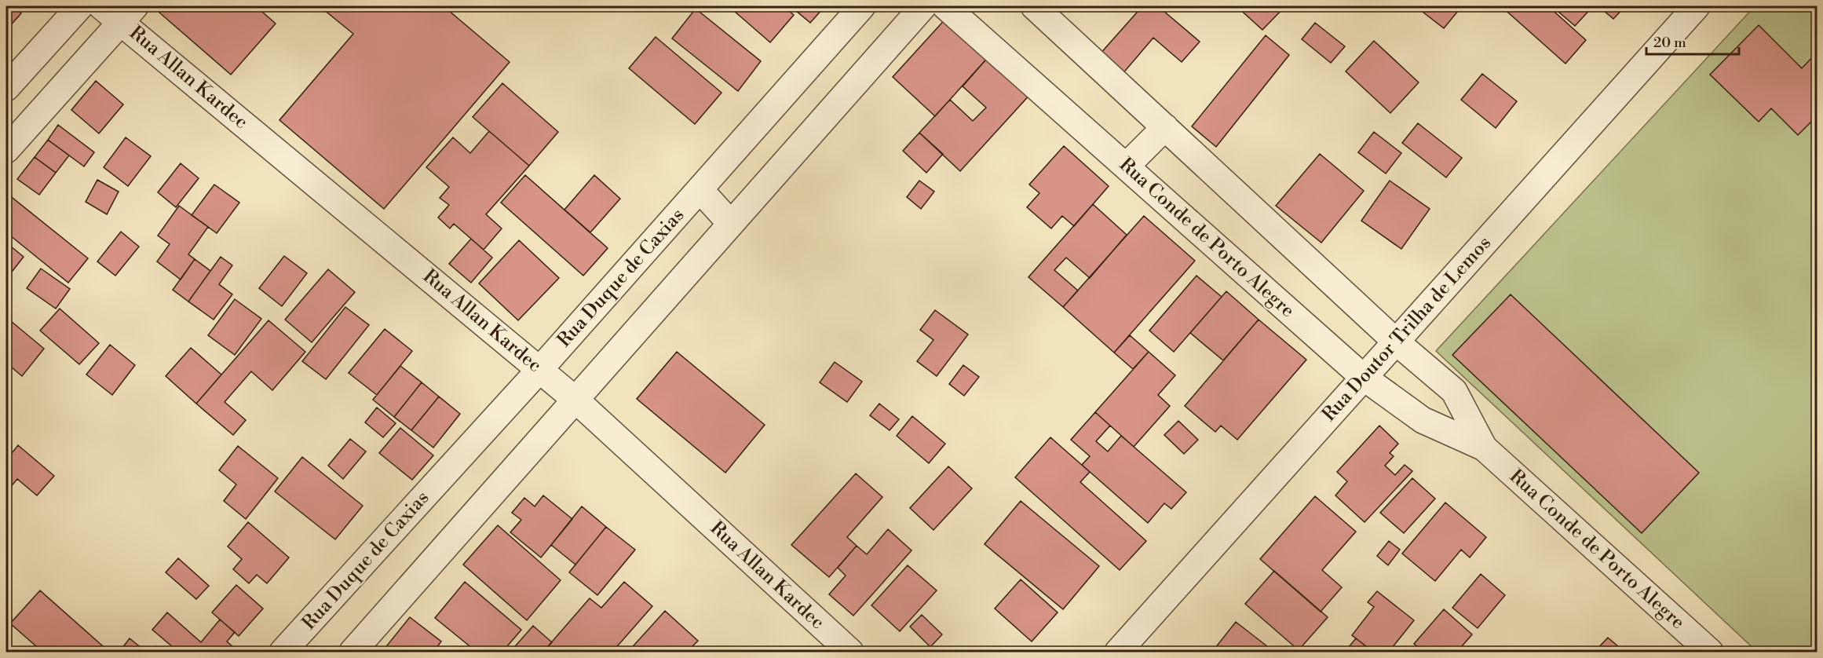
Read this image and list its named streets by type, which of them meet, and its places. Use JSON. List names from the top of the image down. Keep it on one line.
{"streets":{"street":["Rua Allan Kardec","Rua Conde de Porto Alegre","Rua Duque de Caxias","Rua Doutor Trilha de Lemos"]},"crossings":[["Rua Allan Kardec","Rua Duque de Caxias"],["Rua Conde de Porto Alegre","Rua Doutor Trilha de Lemos"]],"scale_bar":"20 m"}
